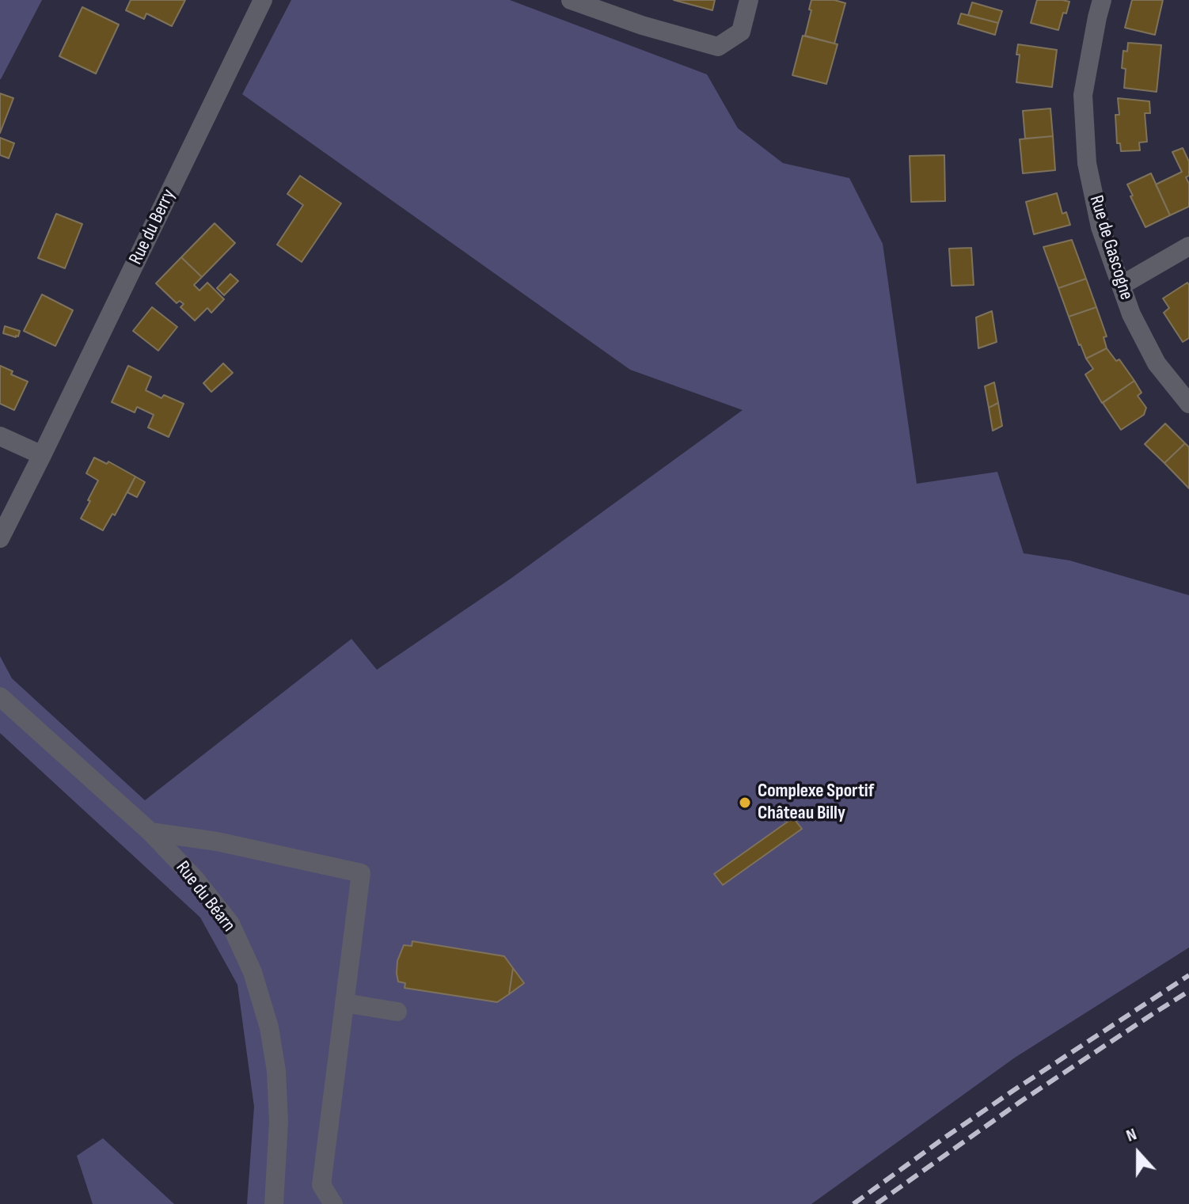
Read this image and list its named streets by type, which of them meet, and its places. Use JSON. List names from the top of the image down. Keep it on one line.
{"streets":{"street":["Rue du Berry","Rue de Gascogne","Rue du Béarn"]},"places":["Complexe Sportif Château Billy"],"north":"top"}
